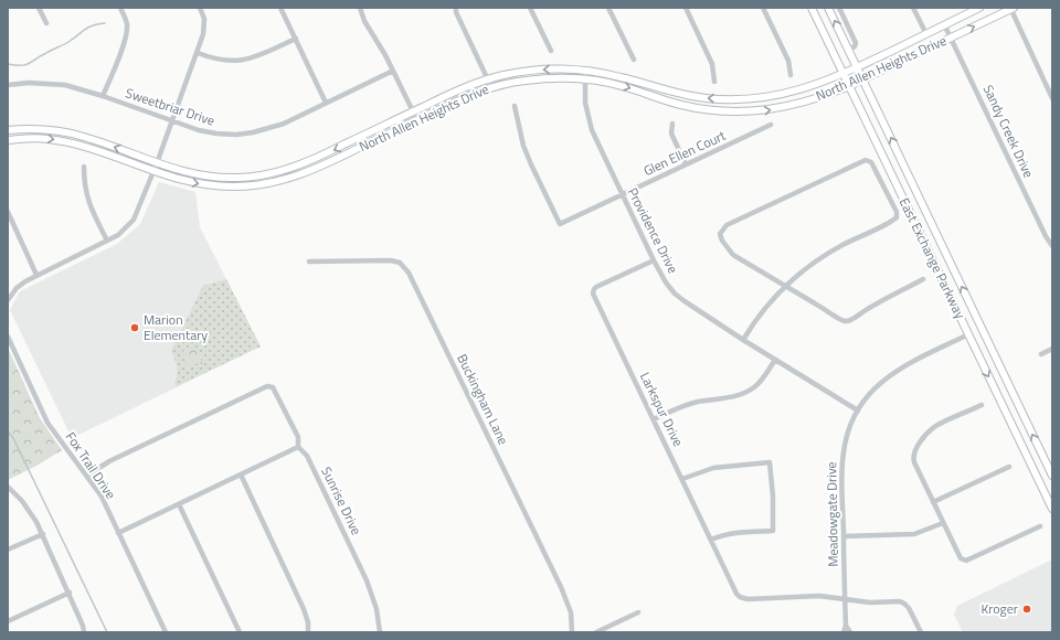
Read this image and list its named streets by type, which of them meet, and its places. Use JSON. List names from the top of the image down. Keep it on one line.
{"streets":{"main road":["North Allen Heights Drive","East Exchange Parkway"],"street":["Sweetbriar Drive","Sandy Creek Drive","Glen Ellen Court","Providence Drive","Buckingham Lane","Larkspur Drive","Fox Trail Drive","Sunrise Drive","Meadowgate Drive"]},"crossings":[["North Allen Heights Drive","Sandy Creek Drive"],["North Allen Heights Drive","Providence Drive"],["North Allen Heights Drive","East Exchange Parkway"],["Glen Ellen Court","Providence Drive"],["Providence Drive","Larkspur Drive"],["Providence Drive","Meadowgate Drive"],["East Exchange Parkway","Meadowgate Drive"],["Larkspur Drive","Meadowgate Drive"],["Fox Trail Drive","Sunrise Drive"]],"places":["Marion Elementary","Kroger"]}
